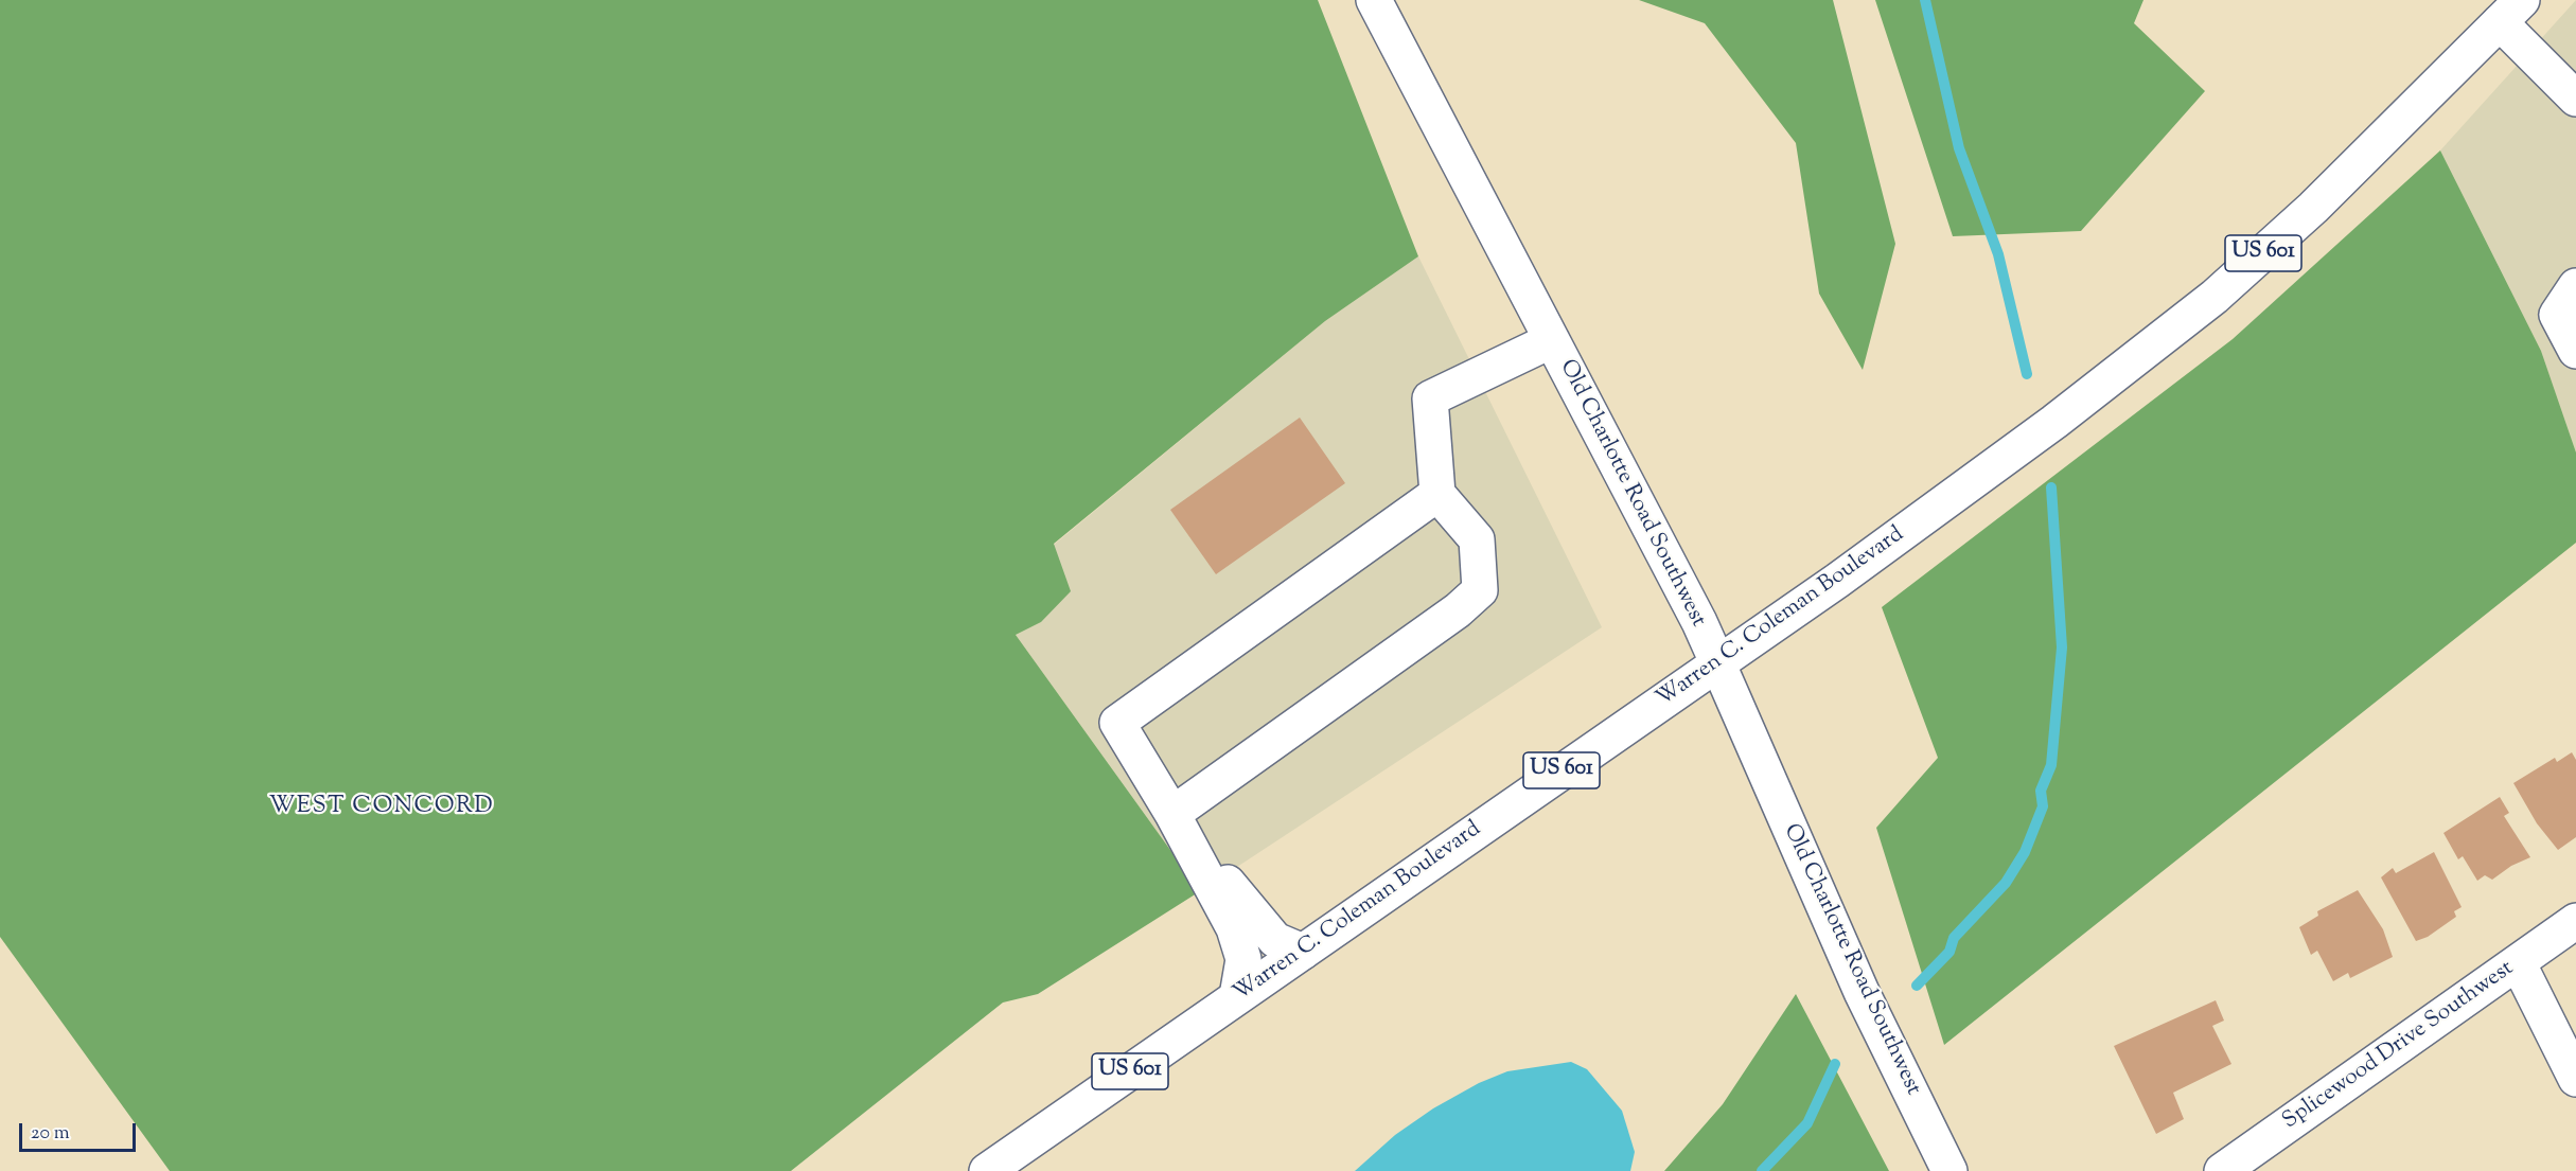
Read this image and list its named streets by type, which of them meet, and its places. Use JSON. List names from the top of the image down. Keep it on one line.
{"streets":{"main road":["US 601","Old Charlotte Road Southwest","Warren C. Coleman Boulevard","Splicewood Drive Southwest"]},"crossings":[["Old Charlotte Road Southwest","Warren C. Coleman Boulevard"]],"districts":["WEST CONCORD"],"scale_bar":"20 m"}
